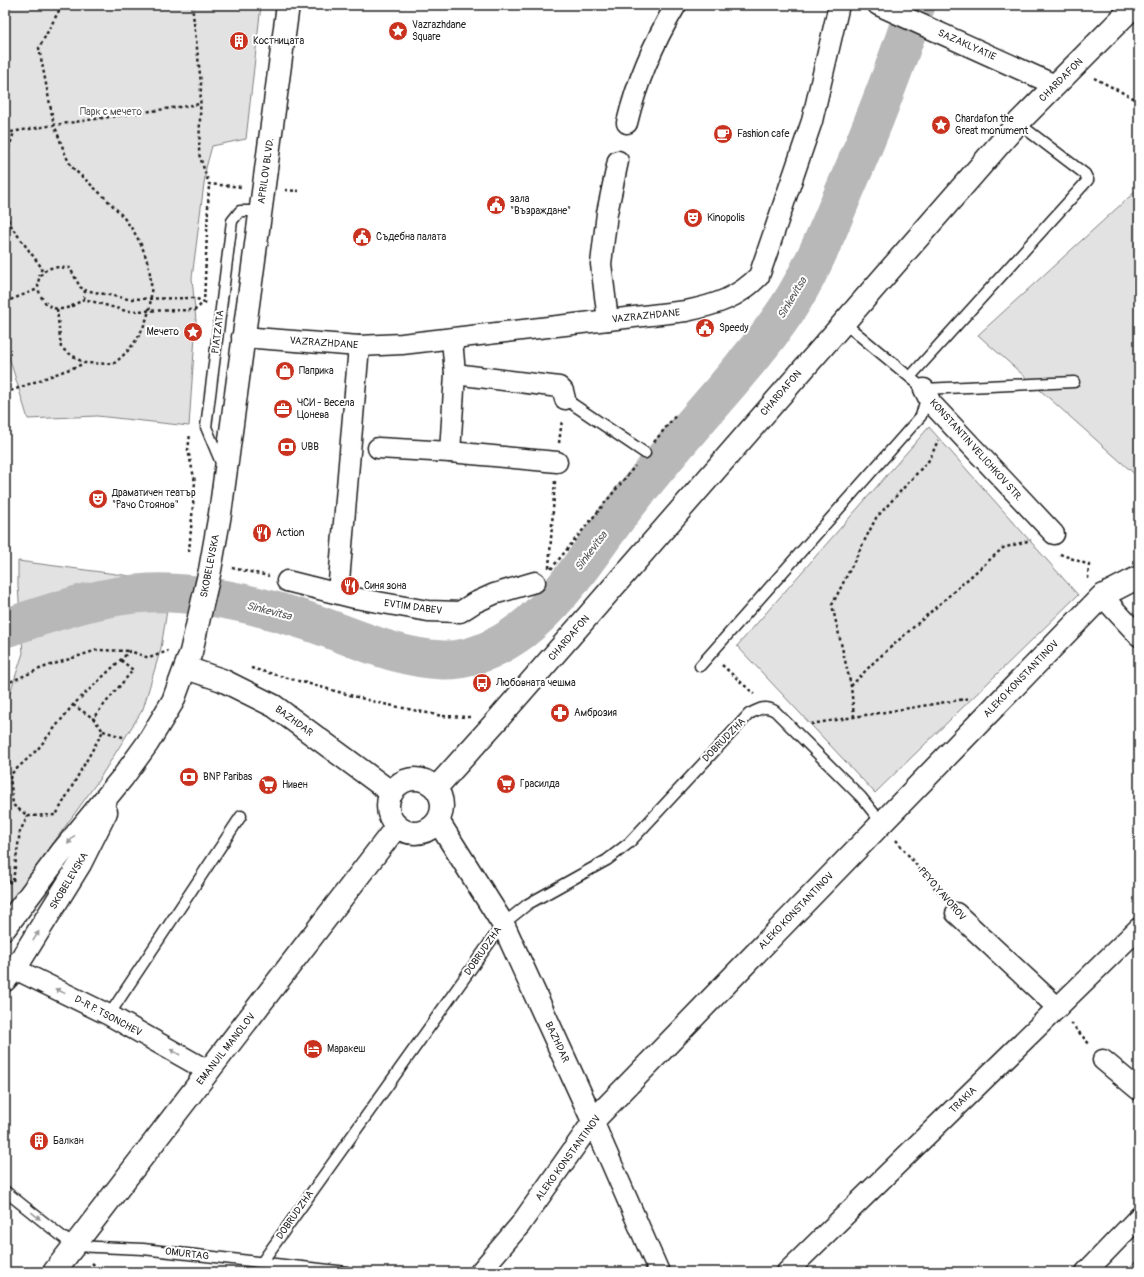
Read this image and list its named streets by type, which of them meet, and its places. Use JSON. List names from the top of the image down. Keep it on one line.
{"streets":{"main road":["CHARDAFON","APRILOV BLVD.","SKOBELEVSKA","ALEKO KONSTANTINOV","BAZHDAR","EMANUIL MANOLOV"],"street":["SAZAKLYATIE","VAZRAZHDANE","KONSTANTIN VELICHKOV STR.","EVTIM DABEV","PEYO YAVOROV","D-R P. TSONCHEV","TRAKIA"],"lane":["PIATZATA","DOBRUDZHA","OMURTAG"]},"crossings":[["SAZAKLYATIE","CHARDAFON"],["CHARDAFON","KONSTANTIN VELICHKOV STR."],["CHARDAFON","BAZHDAR"],["CHARDAFON","EMANUIL MANOLOV"],["APRILOV BLVD.","VAZRAZHDANE"],["APRILOV BLVD.","PIATZATA"],["APRILOV BLVD.","SKOBELEVSKA"],["VAZRAZHDANE","SKOBELEVSKA"],["PIATZATA","SKOBELEVSKA"],["SKOBELEVSKA","BAZHDAR"],["SKOBELEVSKA","D-R P. TSONCHEV"],["ALEKO KONSTANTINOV","BAZHDAR"],["ALEKO KONSTANTINOV","PEYO YAVOROV"],["BAZHDAR","DOBRUDZHA"],["BAZHDAR","EMANUIL MANOLOV"],["DOBRUDZHA","OMURTAG"],["PEYO YAVOROV","TRAKIA"],["D-R P. TSONCHEV","EMANUIL MANOLOV"],["EMANUIL MANOLOV","OMURTAG"]],"one_way":["D-R P. TSONCHEV"],"water":["Sinkevitsa"],"parks":["Парк с мечето"],"places":{"place":["Vazrazhdane Square","Chardafon the Great monument","Мечето"],"building":["Костницата","Балкан"],"cafe":["Fashion cafe"],"public building":["зала \"Възраждане\"","Съдебна палата","Speedy"],"theatre":["Kinopolis","Драматичен театър \"Рачо Стоянов\""],"shop":["Паприка"],"office":["ЧСИ - Весела Цонева"],"bank":["UBB","BNP Paribas"],"restaurant":["Action","Синя зона"],"bus stop":["Любовната чешма"],"pharmacy":["Амброзия"],"supermarket":["Грасилда","Нивен"],"hotel":["Маракеш"]}}
